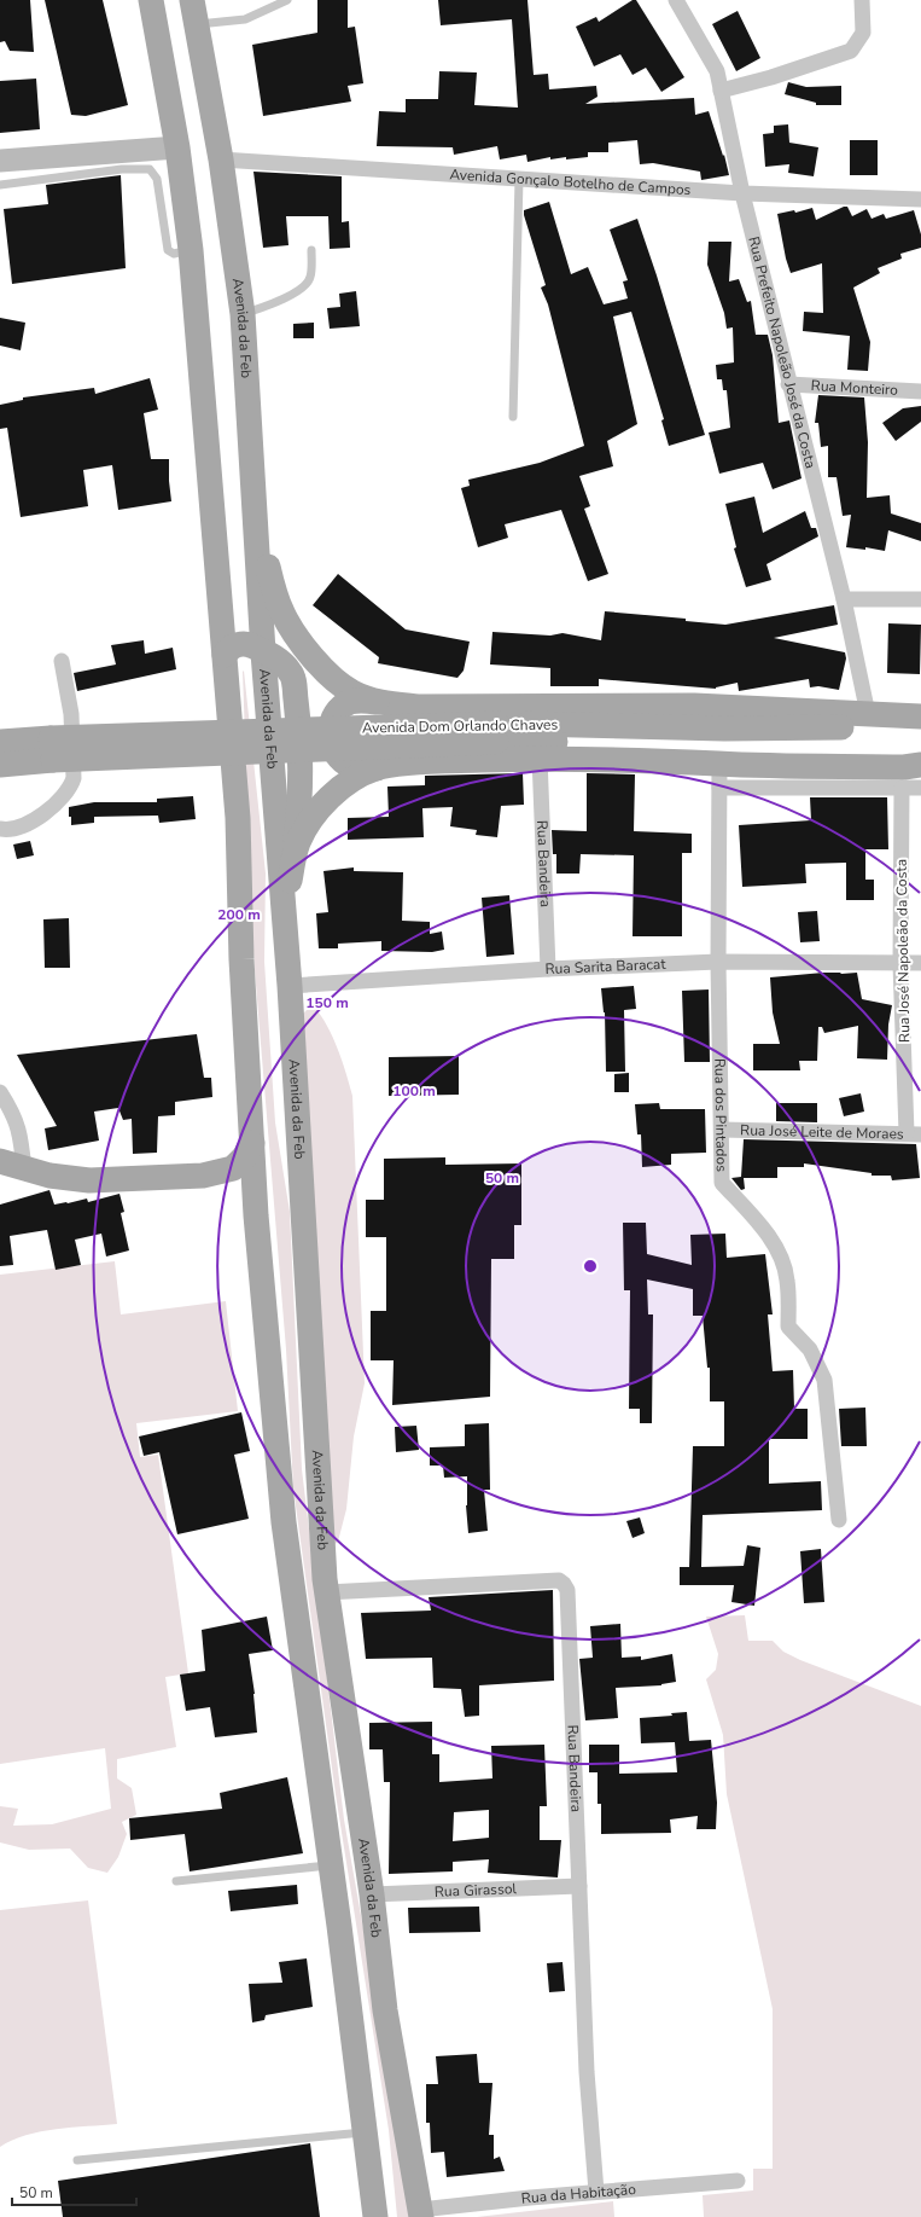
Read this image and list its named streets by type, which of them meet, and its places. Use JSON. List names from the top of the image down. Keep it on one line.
{"streets":{"main road":["Avenida da Feb","Avenida Dom Orlando Chaves"],"street":["Avenida Gonçalo Botelho de Campos","Rua Prefeito Napoleão José da Costa","Rua Monteiro","Rua Bandeira","Rua José Napoleão da Costa","Rua Sarita Baracat","Rua dos Pintados","Rua José Leite de Moraes","Rua Girassol","Rua da Habitação"]},"crossings":[["Avenida Gonçalo Botelho de Campos","Avenida da Feb"],["Avenida Gonçalo Botelho de Campos","Rua Prefeito Napoleão José da Costa"],["Avenida da Feb","Rua Bandeira"],["Avenida da Feb","Rua Sarita Baracat"],["Avenida da Feb","Rua Girassol"],["Avenida da Feb","Rua da Habitação"],["Rua Prefeito Napoleão José da Costa","Rua Monteiro"],["Rua Bandeira","Rua Sarita Baracat"],["Rua Bandeira","Rua Girassol"],["Rua Bandeira","Rua da Habitação"],["Rua José Napoleão da Costa","Rua Sarita Baracat"],["Rua José Napoleão da Costa","Rua José Leite de Moraes"],["Rua Sarita Baracat","Rua dos Pintados"],["Rua dos Pintados","Rua José Leite de Moraes"]],"scale_bar":"50 m","rings":["200 m","150 m","100 m","50 m"]}
